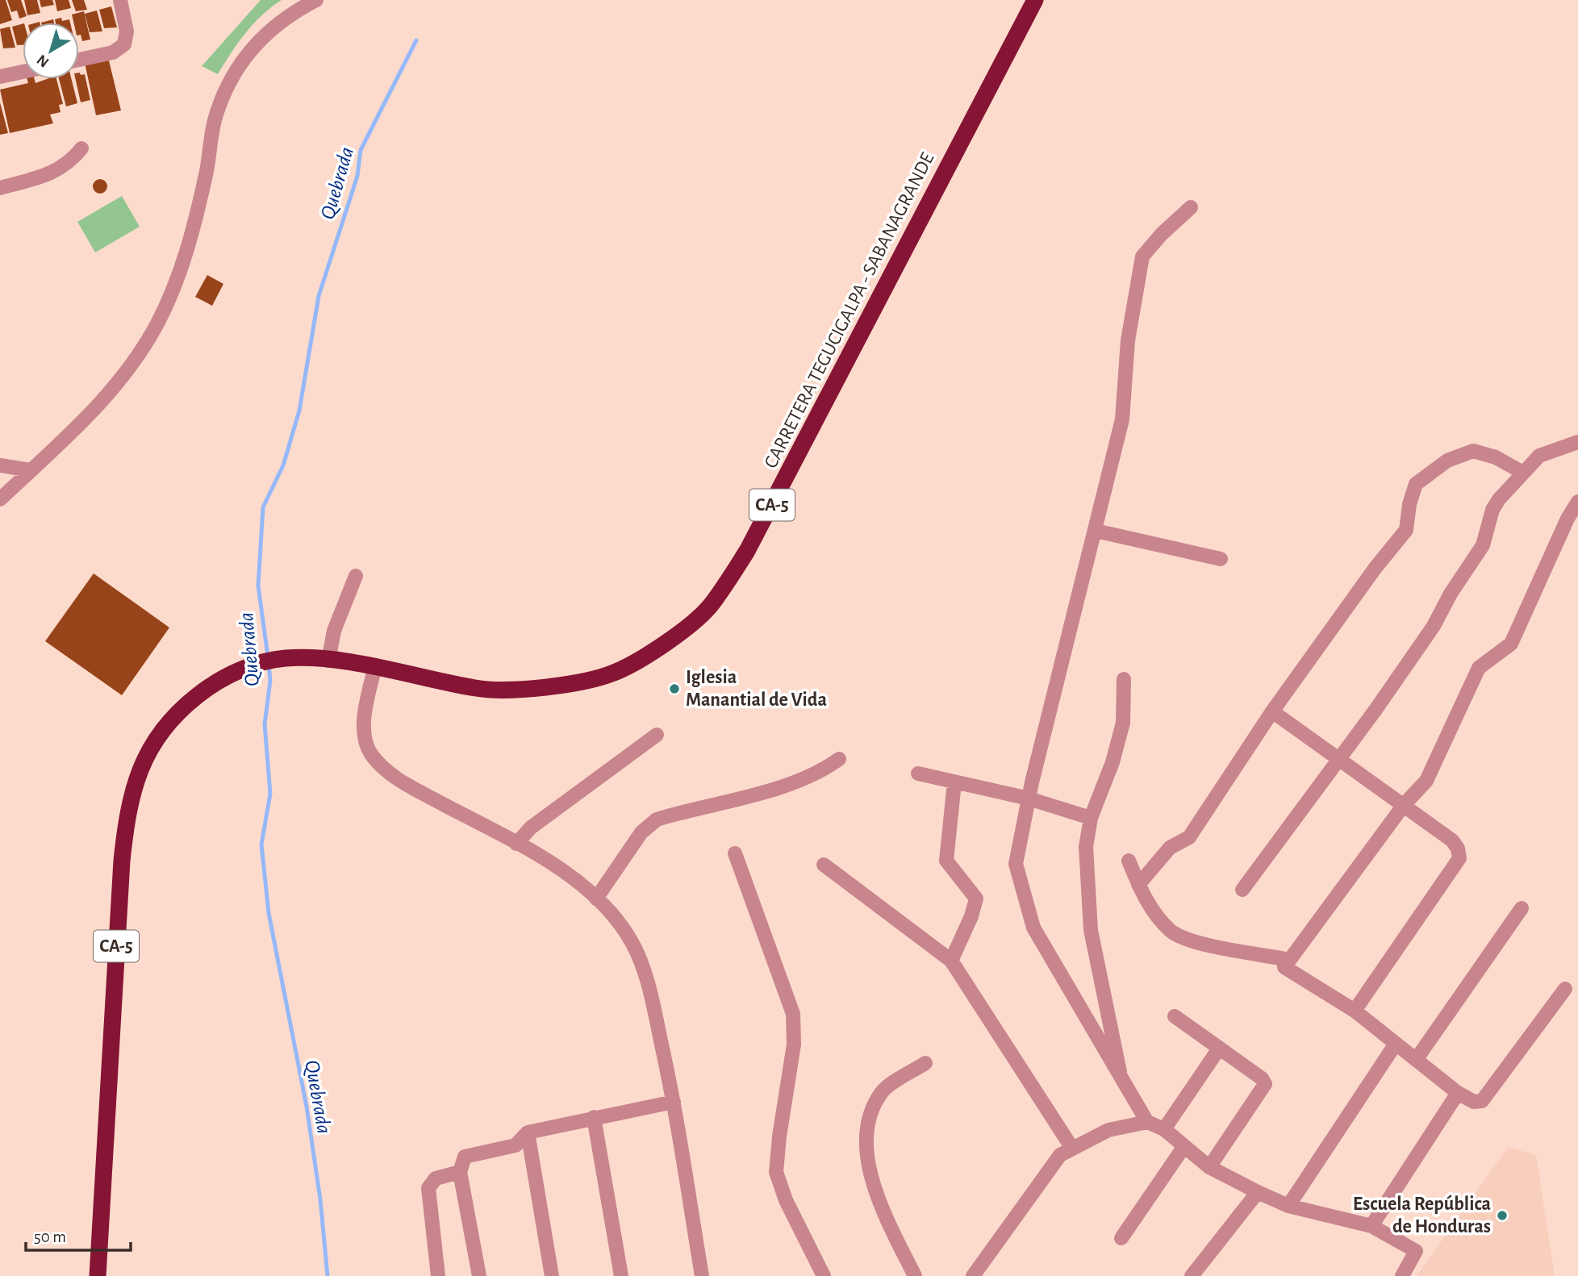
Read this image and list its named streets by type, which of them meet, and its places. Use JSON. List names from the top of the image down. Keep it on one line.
{"streets":{"highway":["CARRETERA TEGUCIGALPA - SABANAGRANDE","CA-5"]},"water":["Quebrada"],"places":["Iglesia Manantial de Vida","Escuela República de Honduras"],"scale_bar":"50 m","north":"bottom left"}
